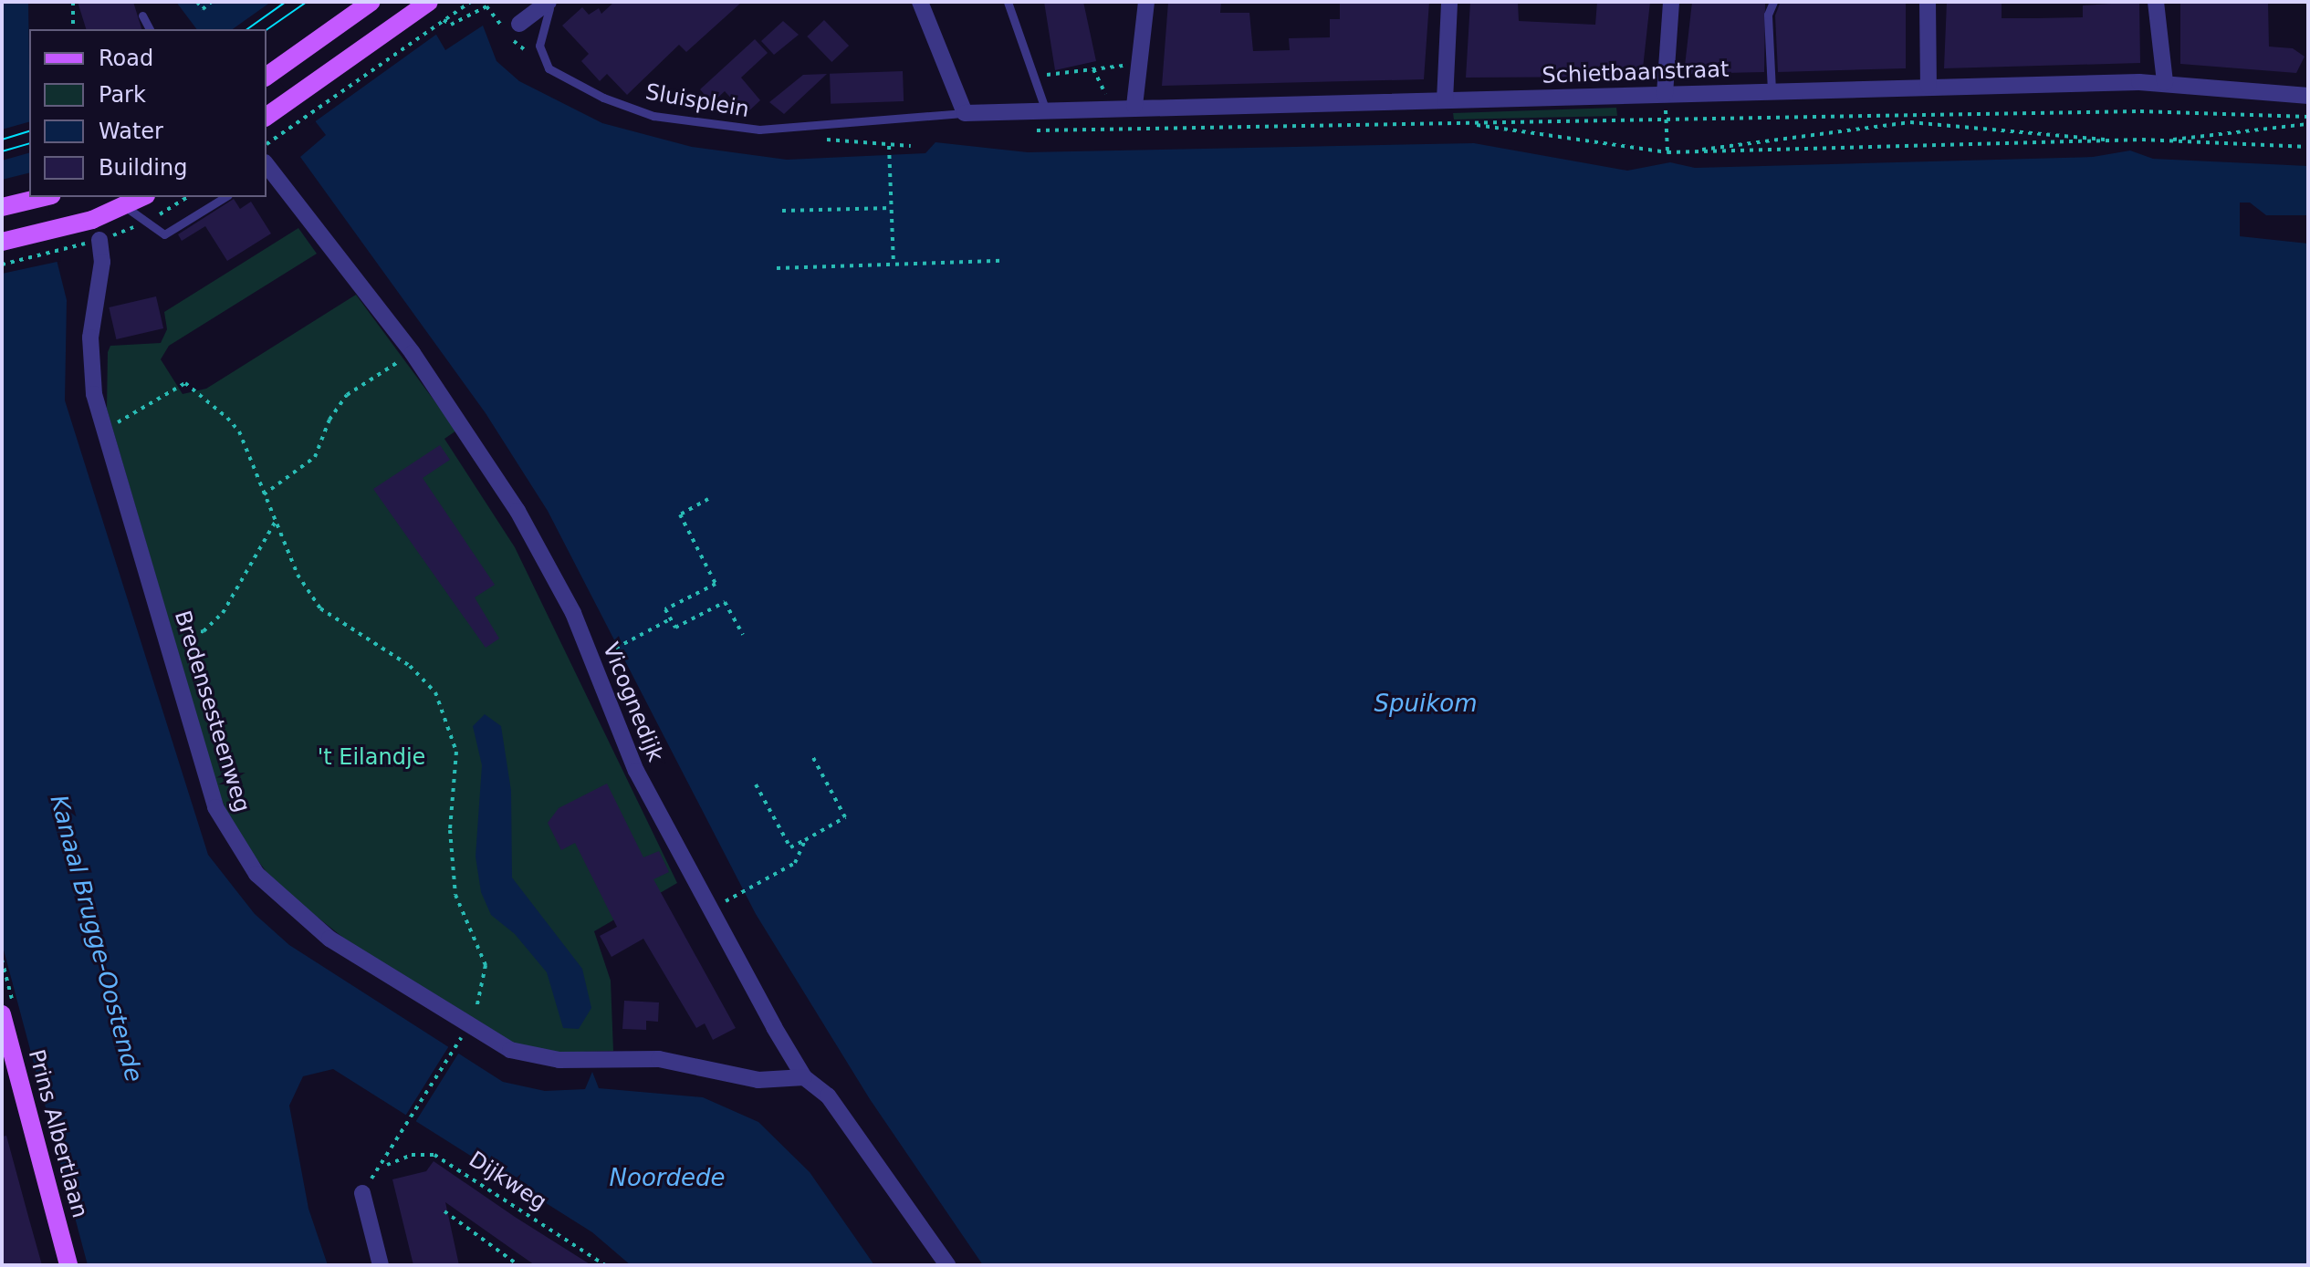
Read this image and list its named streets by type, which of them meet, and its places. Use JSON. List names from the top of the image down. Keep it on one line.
{"streets":{"main road":["Prins Albertlaan"],"street":["Schietbaanstraat","Vicognedijk","Bredensesteenweg"],"lane":["Sluisplein"],"path":["Dijkweg"]},"crossings":[["Schietbaanstraat","Sluisplein"],["Vicognedijk","Bredensesteenweg"],["Bredensesteenweg","Dijkweg"]],"water":["Spuikom","Kanaal Brugge-Oostende","Noordede"],"parks":["'t Eilandje"],"legend":["Road","Park","Water","Building"]}
